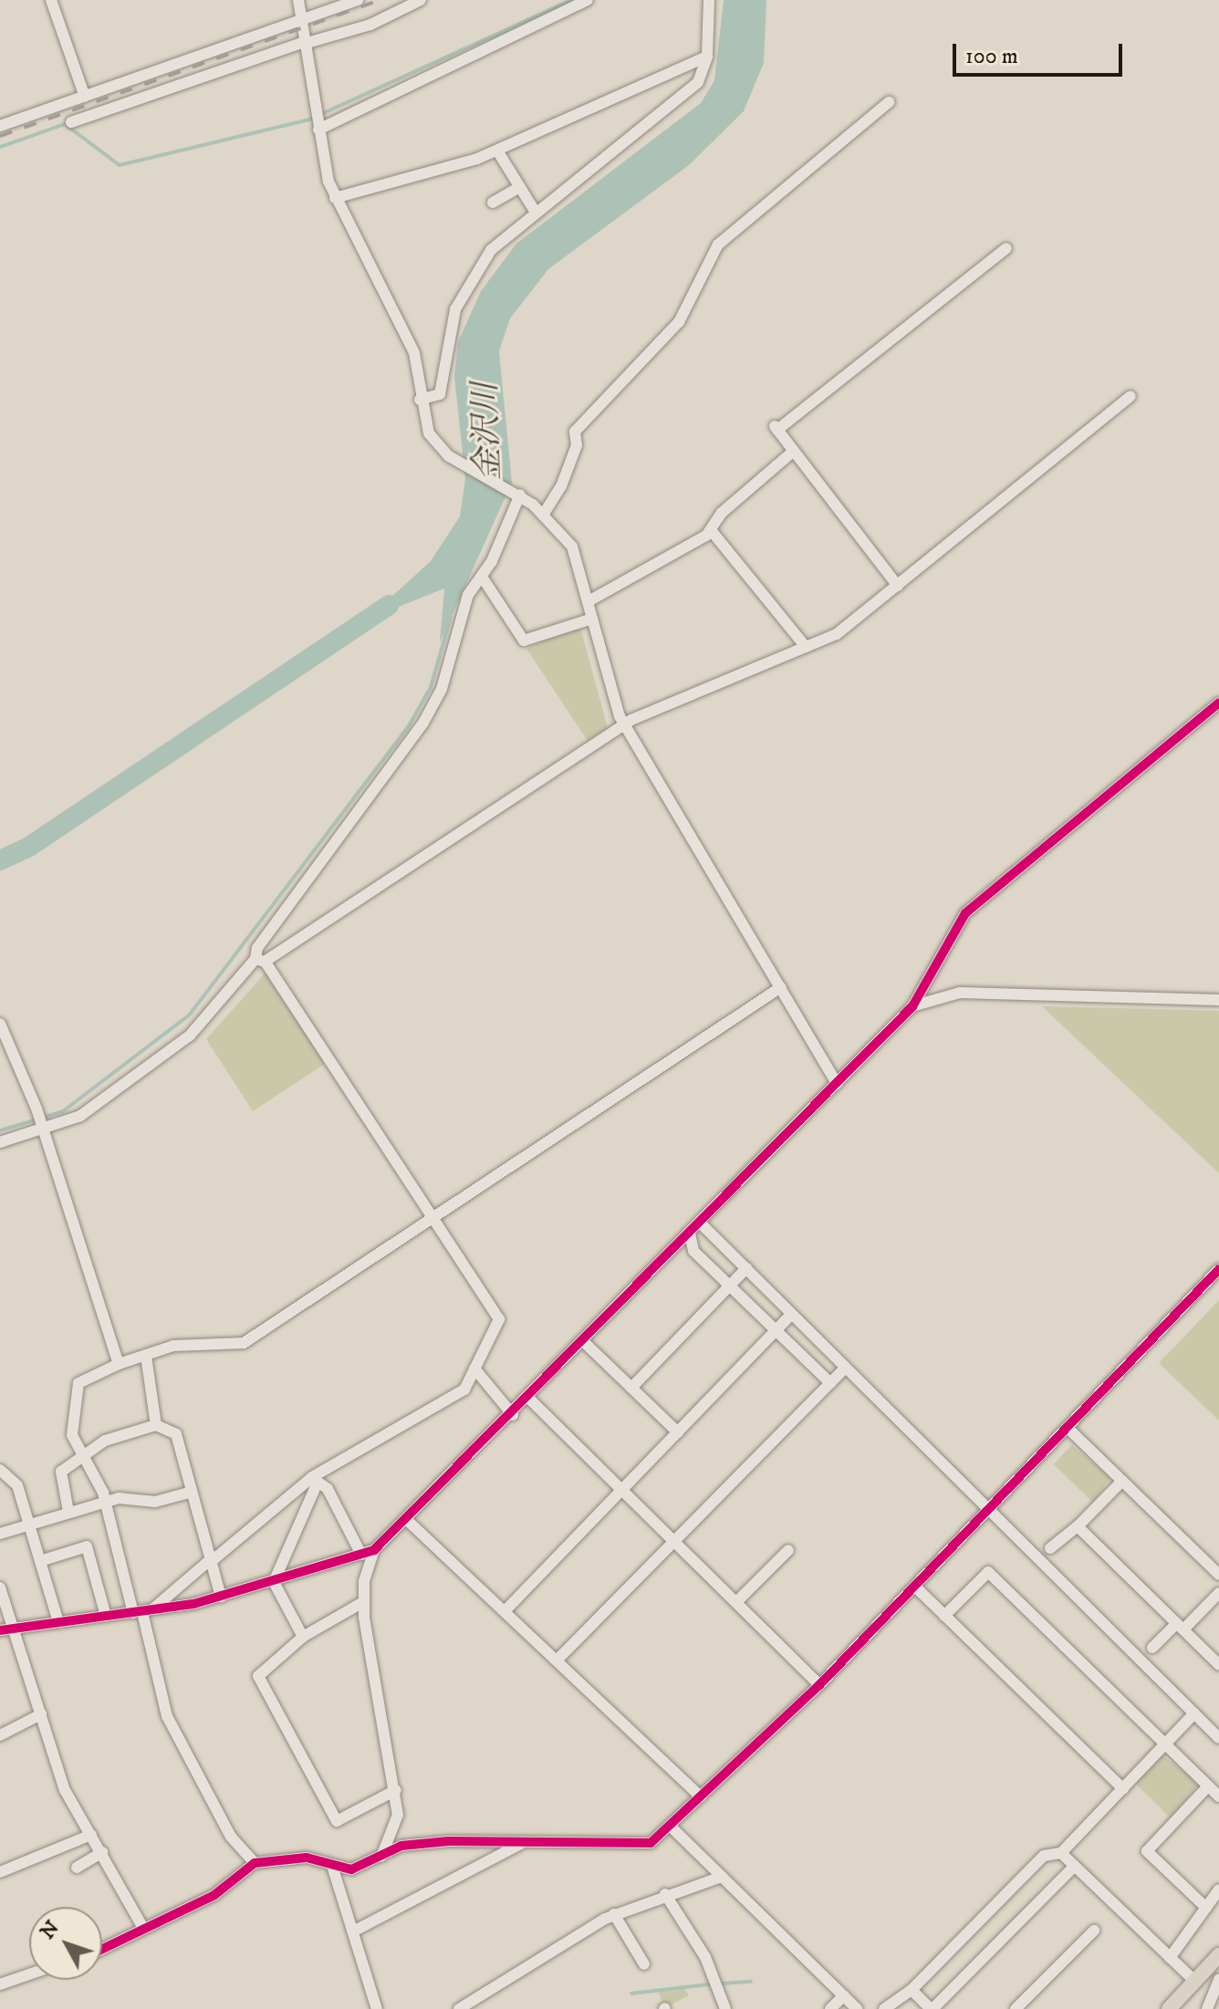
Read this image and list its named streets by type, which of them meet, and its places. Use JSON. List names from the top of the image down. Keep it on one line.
{"water":["金沢川"],"scale_bar":"100 m","north":"top left"}
